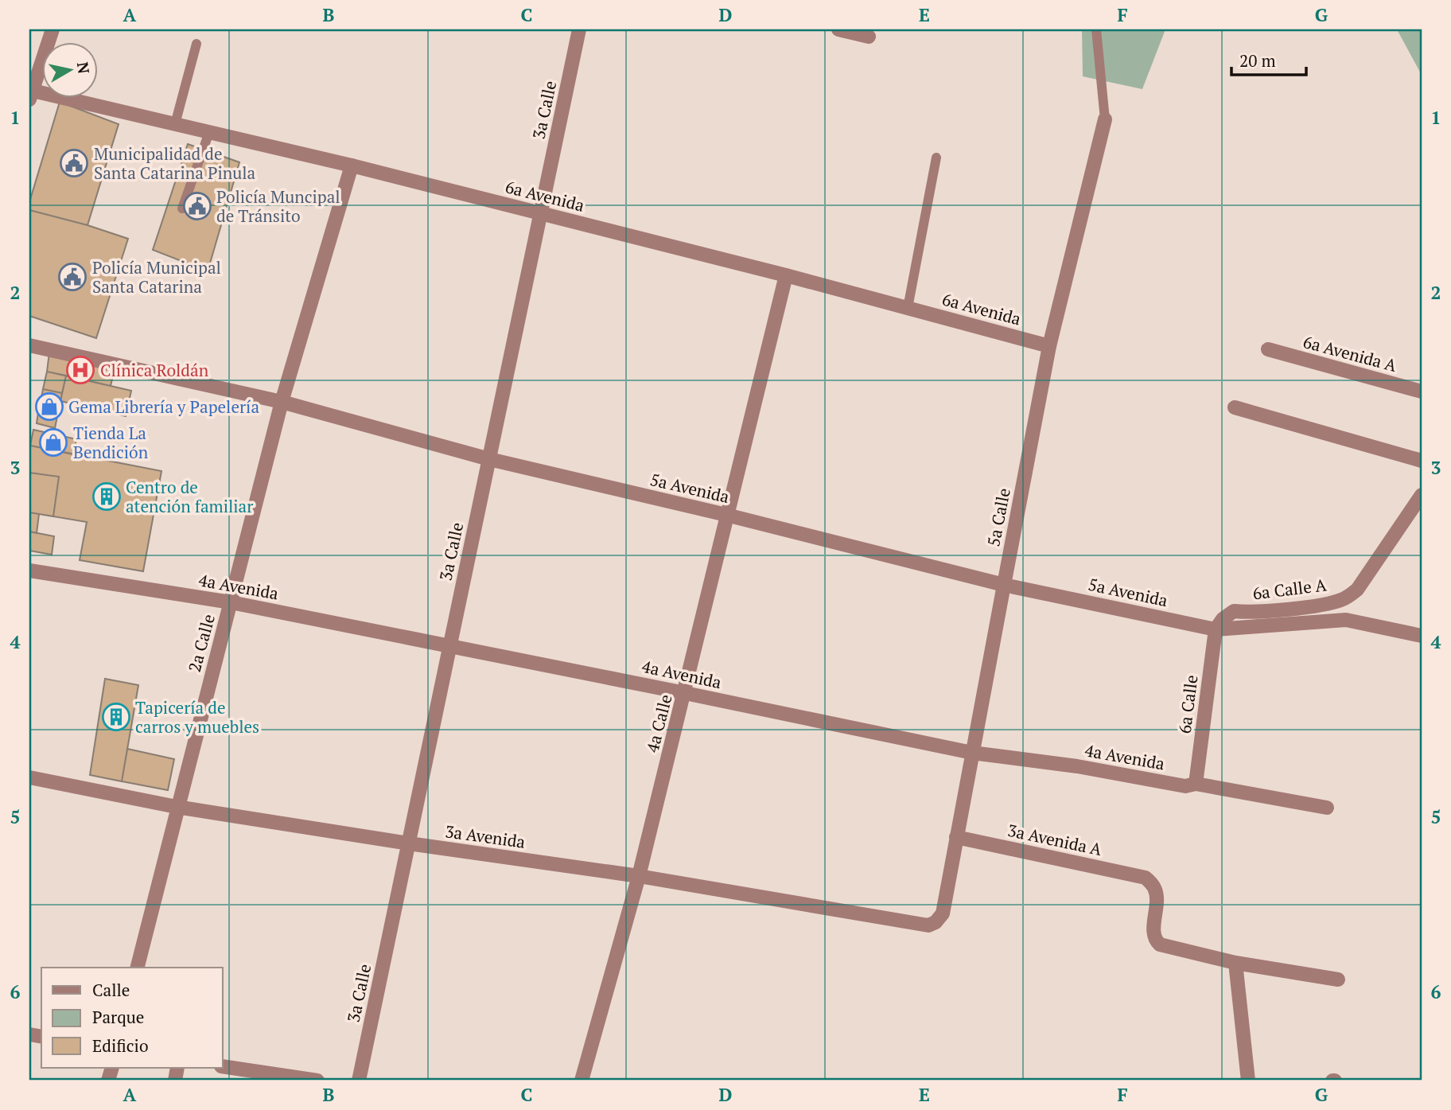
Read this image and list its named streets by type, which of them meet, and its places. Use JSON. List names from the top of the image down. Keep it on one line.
{"streets":{"street":["3a Calle","6a Avenida","6a Avenida A","5a Avenida","5a Calle","4a Avenida","6a Calle A","2a Calle","6a Calle","4a Calle","3a Avenida","3a Avenida A"]},"crossings":[["3a Calle","6a Avenida"],["3a Calle","5a Avenida"],["3a Calle","4a Avenida"],["3a Calle","3a Avenida"],["6a Avenida","5a Calle"],["6a Avenida","2a Calle"],["6a Avenida","4a Calle"],["5a Avenida","5a Calle"],["5a Avenida","6a Calle A"],["5a Avenida","2a Calle"],["5a Avenida","6a Calle"],["5a Avenida","4a Calle"],["5a Calle","4a Avenida"],["5a Calle","3a Avenida"],["5a Calle","3a Avenida A"],["4a Avenida","2a Calle"],["4a Avenida","6a Calle"],["4a Avenida","4a Calle"],["6a Calle A","6a Calle"],["2a Calle","3a Avenida"],["4a Calle","3a Avenida"]],"places":{"public building":["Municipalidad de Santa Catarina Pinula","Policía Muncipal de Tránsito","Policía Municipal Santa Catarina"],"hospital":["Clínica Roldán"],"shop":["Gema Librería y Papelería","Tienda La Bendición"],"building":["Centro de atención familiar","Tapicería de carros y muebles"]},"legend":["Calle","Parque","Edificio"],"scale_bar":"20 m","north":"right","grid":{"columns":["A","B","C","D","E","F","G"],"rows":["1","2","3","4","5","6"]}}
